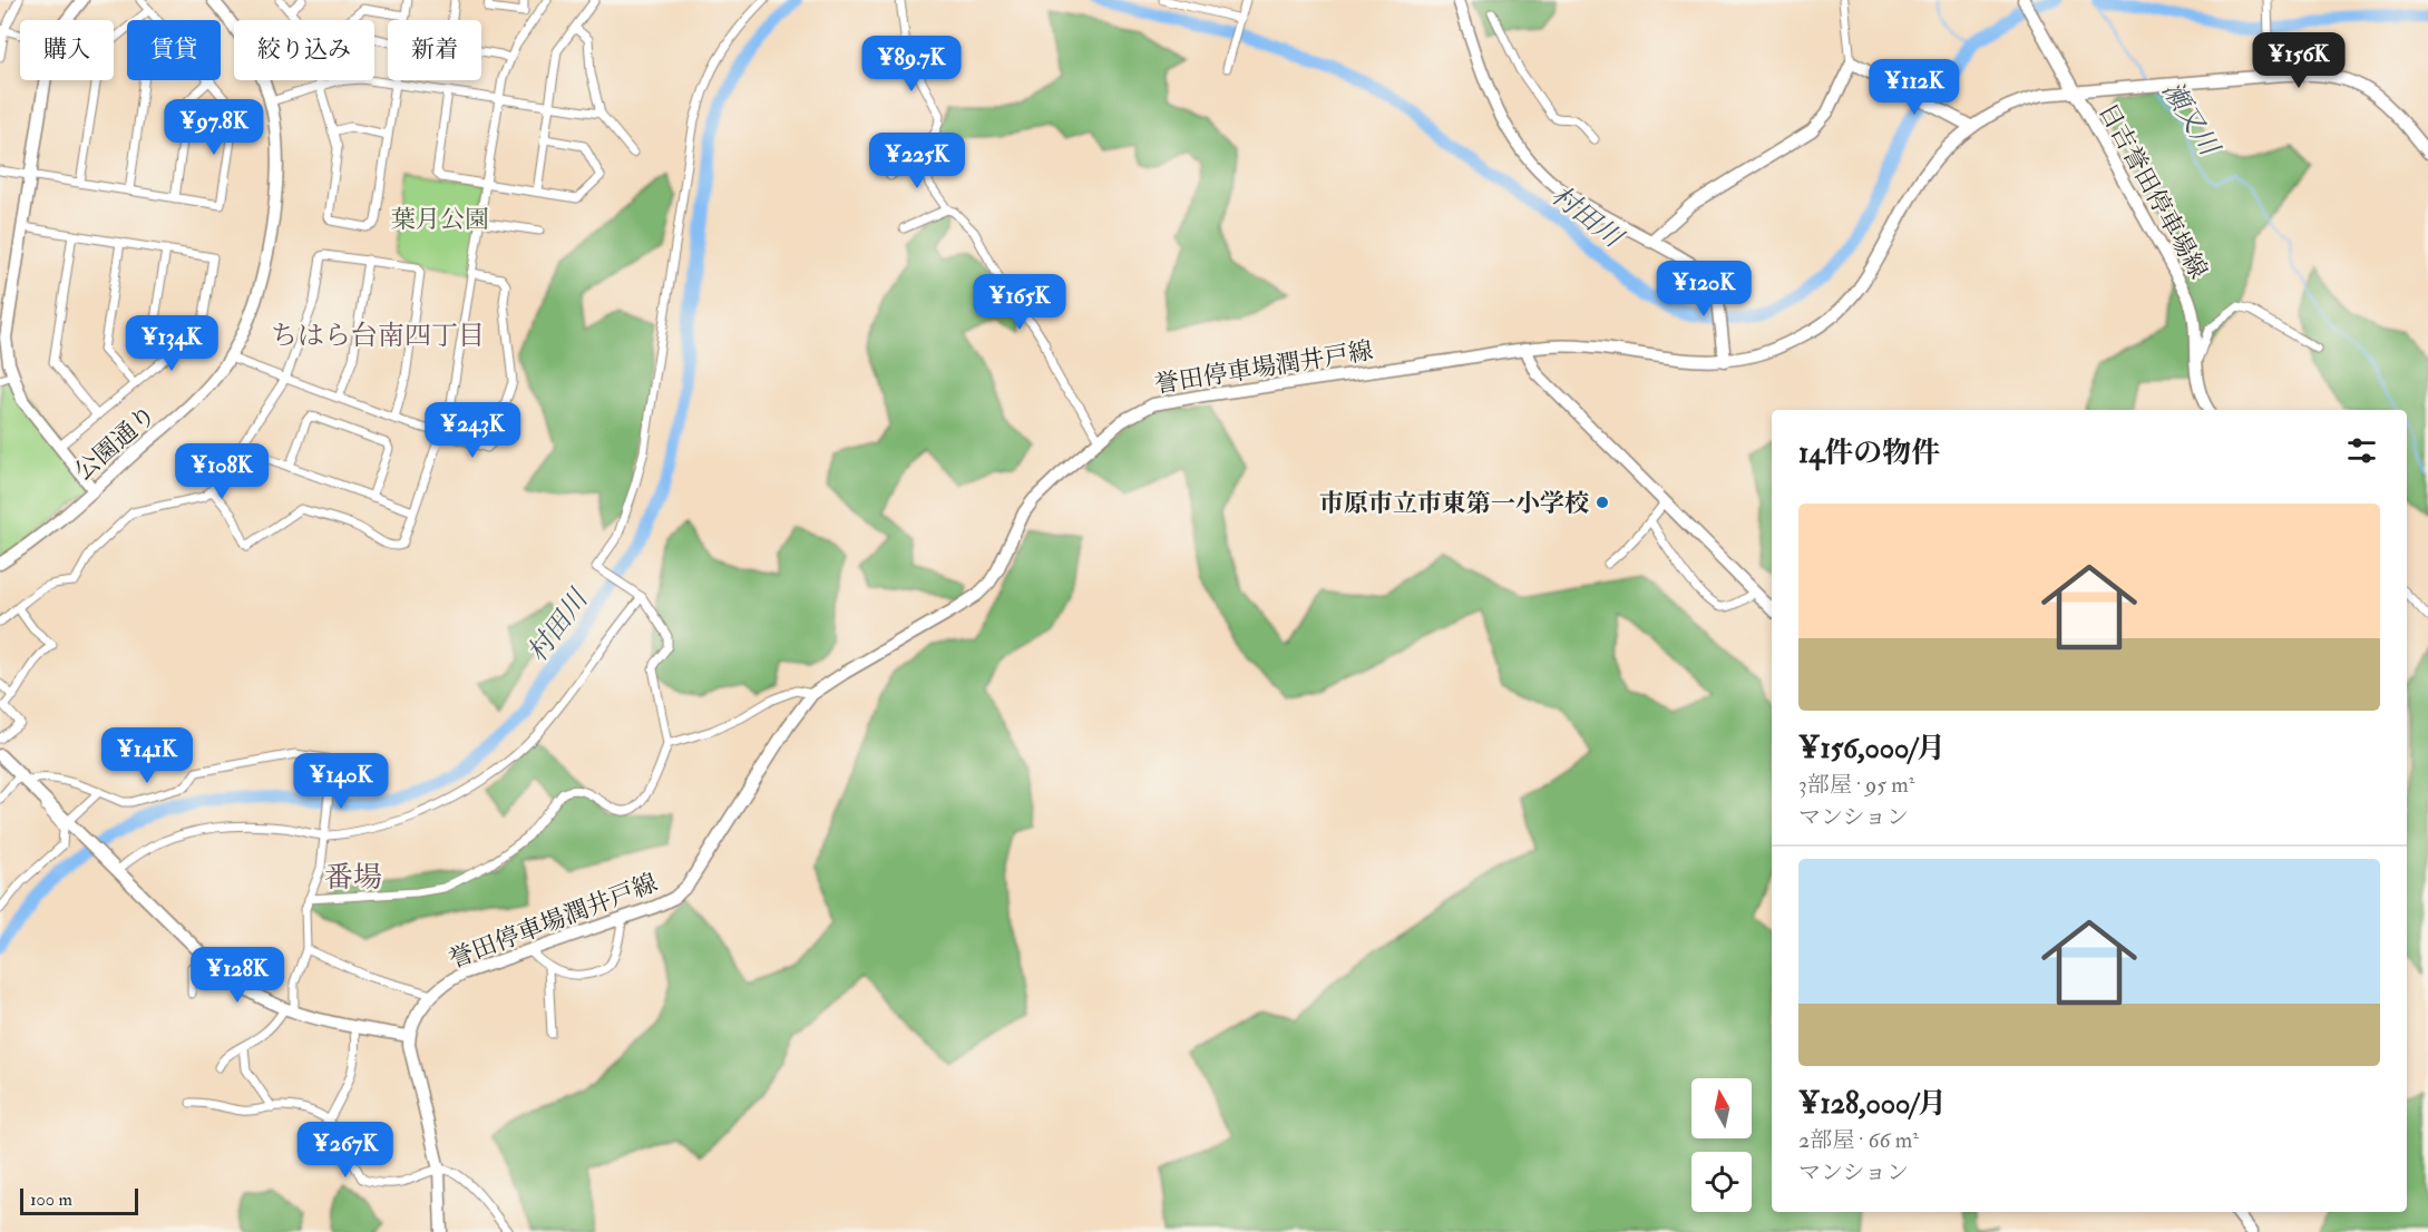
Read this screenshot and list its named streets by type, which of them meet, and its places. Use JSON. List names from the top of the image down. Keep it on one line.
{"streets":{"street":["日吉誉田停車場線","誉田停車場潤井戸線","公園通り"]},"crossings":[["日吉誉田停車場線","誉田停車場潤井戸線"]],"districts":["ちはら台南四丁目","番場"],"water":["瀬又川","村田川"],"parks":["葉月公園"],"places":["市原市立市東第一小学校"],"scale_bar":"100 m","north":"top","page":{"chip":["購入","賃貸","絞り込み","新着"],"price":["¥156K","¥89.7K","¥112K","¥97.8K","¥225K","¥120K","¥165K","¥134K","¥243K","¥108K","¥141K","¥140K","¥128K","¥267K"],"heading":"14件の物件","list":[{"name":"¥156,000/月","note":"3部屋 · 95 m² · マンション"},{"name":"¥128,000/月","note":"2部屋 · 66 m² · マンション"}],"scale":"100 m"}}
